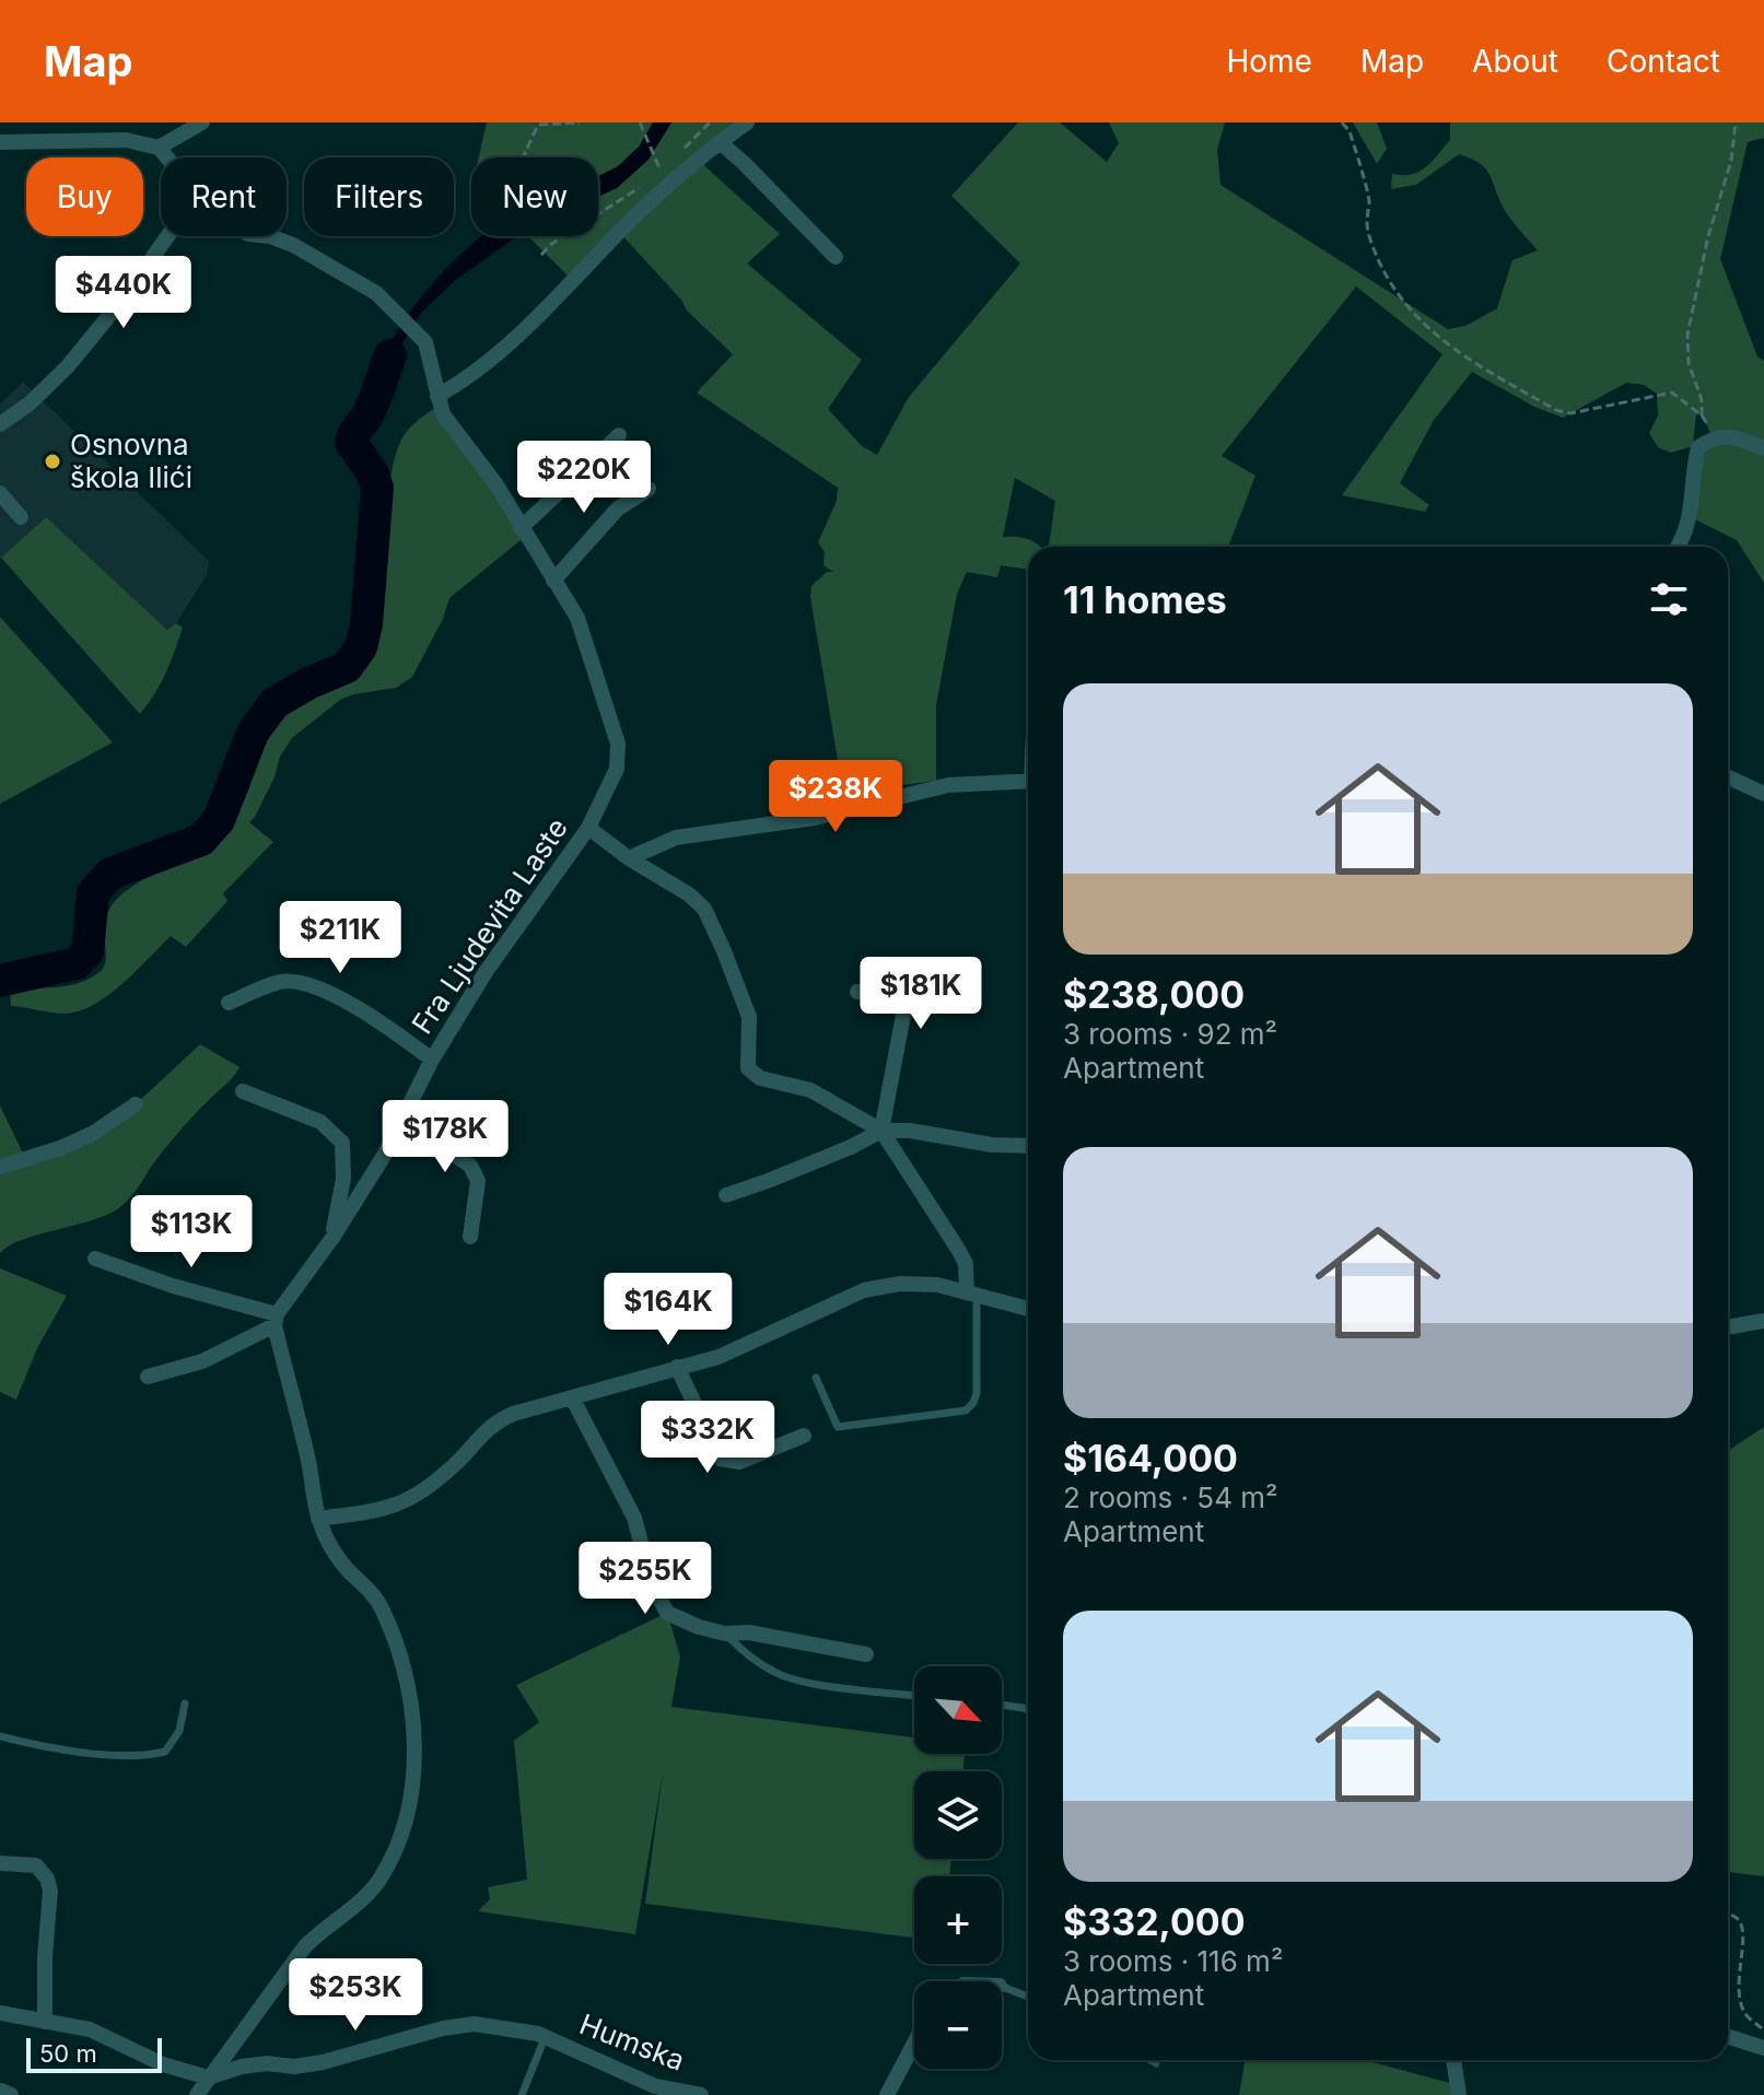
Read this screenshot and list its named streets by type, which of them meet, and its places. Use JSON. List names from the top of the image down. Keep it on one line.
{"streets":{"street":["Fra Ljudevita Laste","Humska"]},"places":["Osnovna škola Ilići"],"scale_bar":"50 m","north":"bottom right","page":{"header":"Map","nav":["Home","Map","About","Contact"],"chip":["Buy","Rent","Filters","New"],"price":["$440K","$220K","$238K","$211K","$181K","$178K","$113K","$164K","$332K","$255K","$253K"],"heading":"11 homes","list":[{"name":"$238,000","note":"3 rooms · 92 m² · Apartment"},{"name":"$164,000","note":"2 rooms · 54 m² · Apartment"},{"name":"$332,000","note":"3 rooms · 116 m² · Apartment"}],"map_buttons":["+","−"],"scale":"50 m"}}
